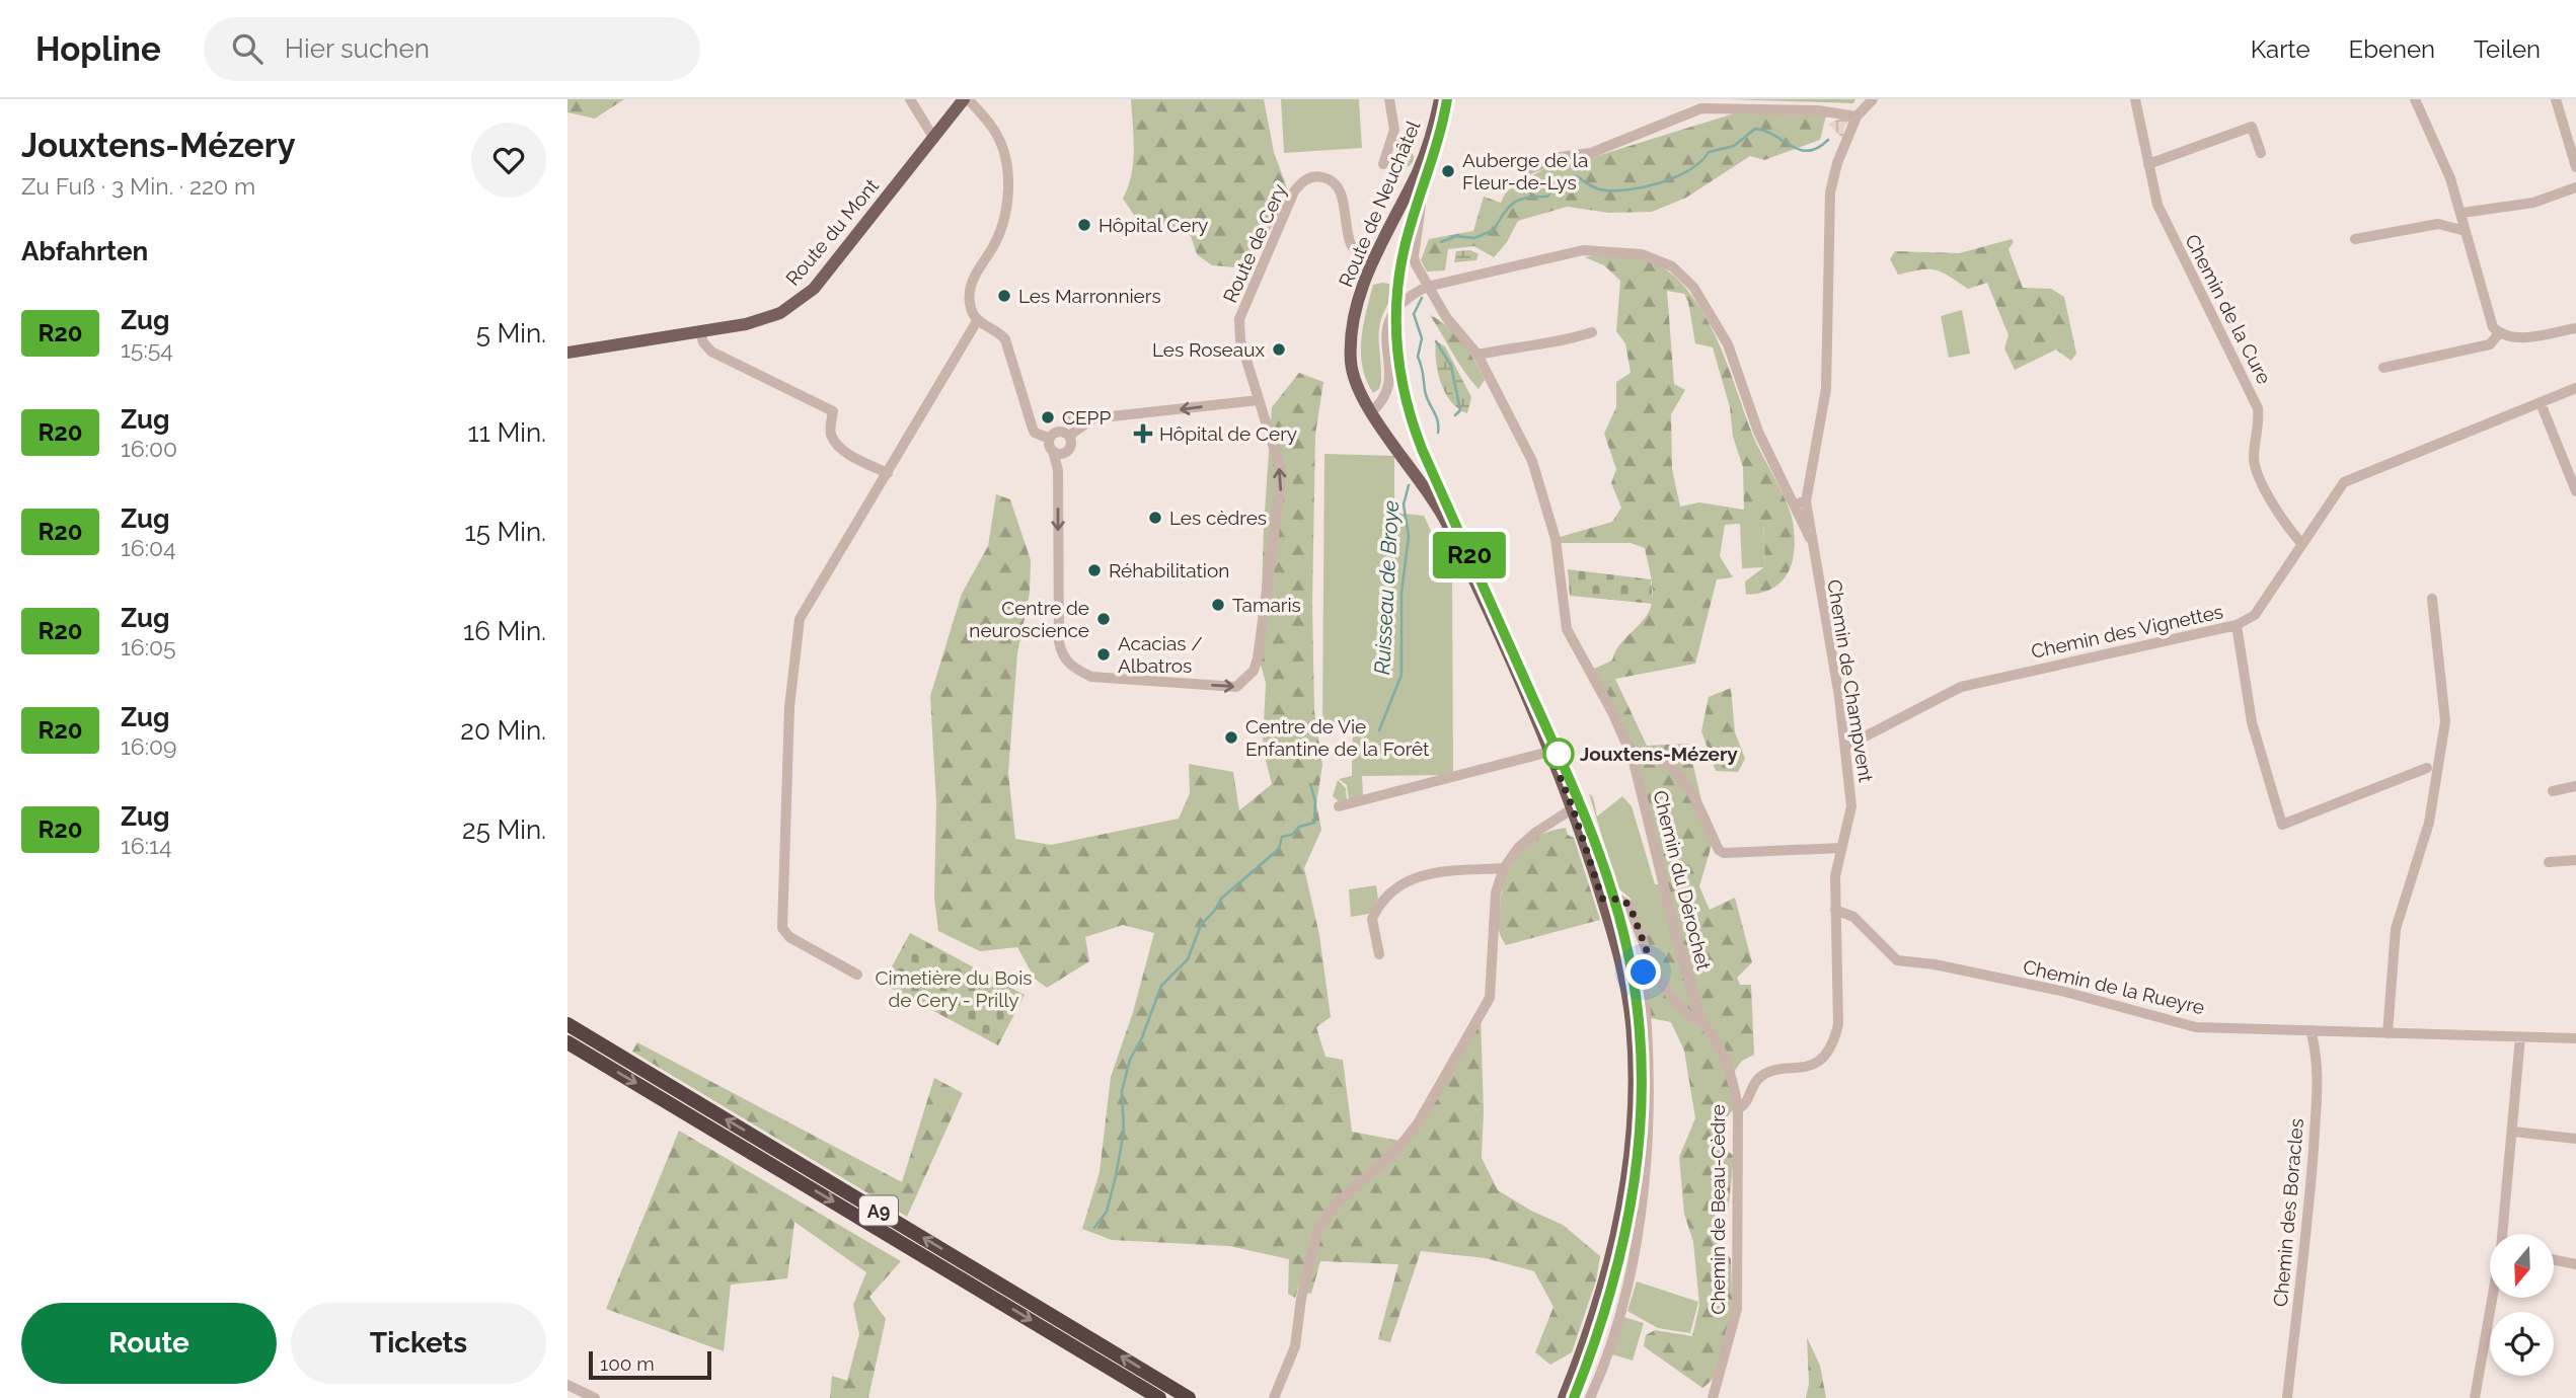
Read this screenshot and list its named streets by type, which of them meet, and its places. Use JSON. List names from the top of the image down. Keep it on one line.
{"streets":{"highway":["A9"],"main road":["Route de Neuchâtel","Route du Mont"],"street":["Route de Cery","Chemin de la Cure","Chemin des Vignettes","Chemin de Champvent","Chemin du Dérochet","Chemin de la Rueyre","Chemin de Beau-Cèdre","Chemin des Boracles"]},"crossings":[["Route de Neuchâtel","Route de Cery"],["Route de Neuchâtel","Chemin de Beau-Cèdre"],["Chemin de la Cure","Chemin des Vignettes"],["Chemin des Vignettes","Chemin de Champvent"],["Chemin de Champvent","Chemin du Dérochet"],["Chemin de Champvent","Chemin de la Rueyre"],["Chemin de Champvent","Chemin de Beau-Cèdre"],["Chemin du Dérochet","Chemin de Beau-Cèdre"],["Chemin de la Rueyre","Chemin des Boracles"]],"water":["Ruisseau de Broye"],"parks":["Cimetière du Bois de Cery - Prilly"],"places":{"other":["Auberge de la Fleur-de-Lys","Hôpital Cery","Les Marronniers","Les Roseaux","CEPP","Les cèdres","Réhabilitation","Tamaris","Centre de neuroscience","Acacias / Albatros","Centre de Vie Enfantine de la Forêt","Jouxtens-Mézery"],"health":["Hôpital de Cery"]},"scale_bar":"100 m","north":"bottom","page":{"header":"Hopline","search":"Hier suchen","nav":["Karte","Ebenen","Teilen"],"heading":[["Jouxtens-Mézery","Zu Fuß · 3 Min. · 220 m"],"Abfahrten"],"on_map":"R20","list":[{"mark":"R20","name":"Zug","note":"15:54","value":"5 Min."},{"mark":"R20","name":"Zug","note":"16:00","value":"11 Min."},{"mark":"R20","name":"Zug","note":"16:04","value":"15 Min."},{"mark":"R20","name":"Zug","note":"16:05","value":"16 Min."},{"mark":"R20","name":"Zug","note":"16:09","value":"20 Min."},{"mark":"R20","name":"Zug","note":"16:14","value":"25 Min."}],"buttons":["Route","Tickets"],"scale":"100 m"}}
